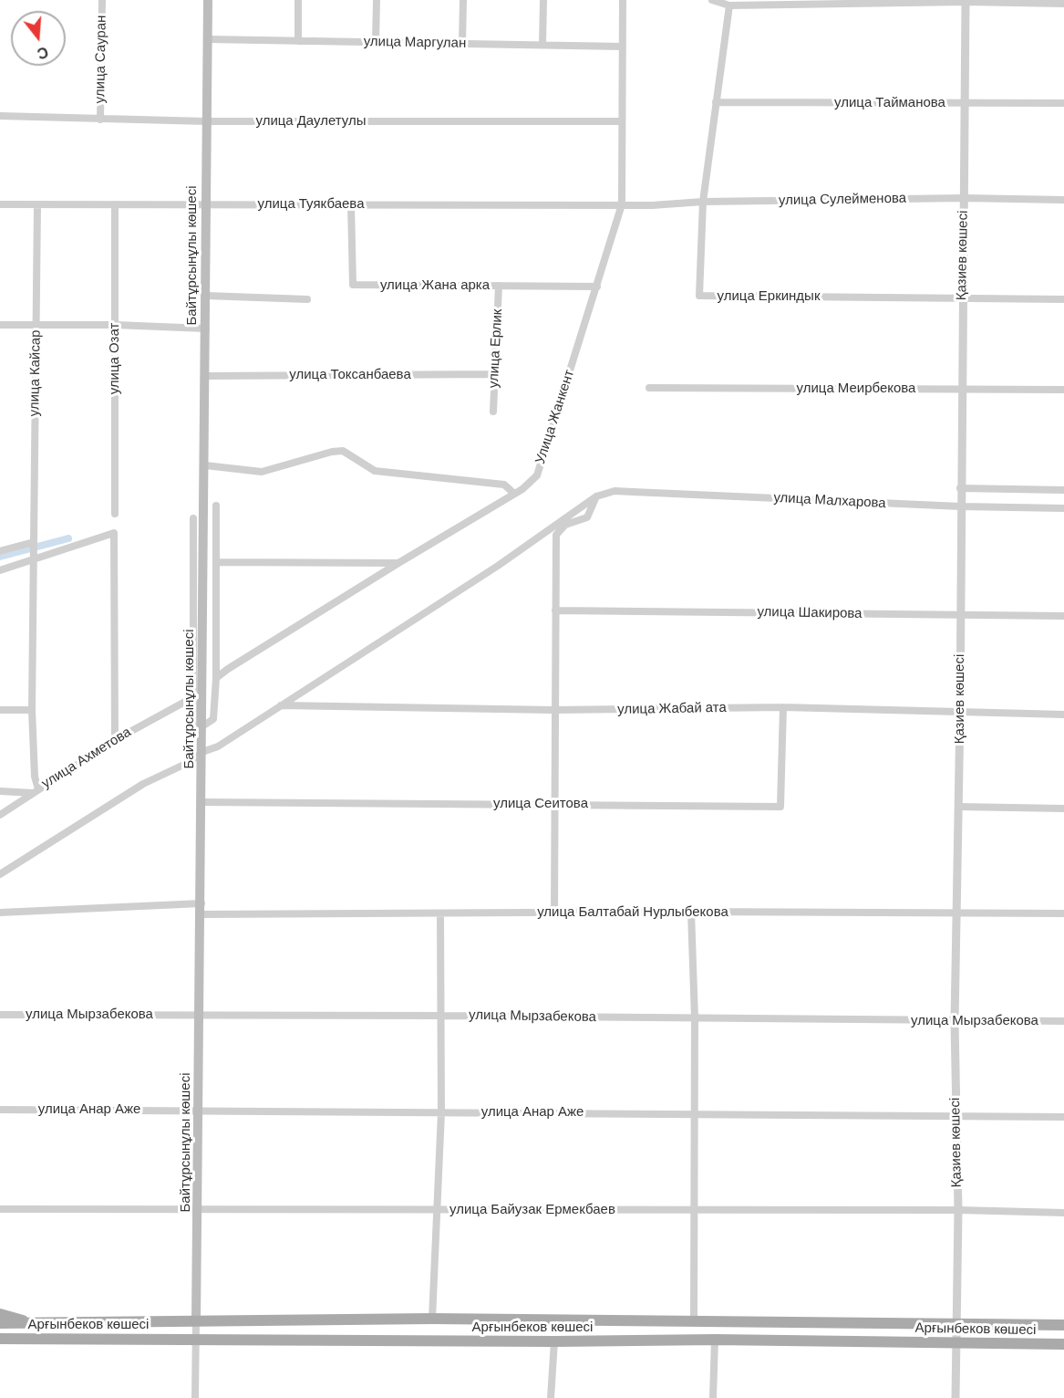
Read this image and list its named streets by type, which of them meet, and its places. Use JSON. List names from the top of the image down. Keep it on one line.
{"streets":{"main road":["Байтұрсынұлы көшесі","Арғынбеков көшесі"],"street":["улица Маргулан","улица Сауран","улица Тайманова","улица Даулетулы","улица Сулейменова","улица Туякбаева","Қазиев көшесі","улица Жана арка","улица Еркиндык","улица Ерлик","улица Озат","улица Кайсар","улица Токсанбаева","улица Меирбекова","Улица Жанкент","улица Малхарова","улица Шакирова","улица Жабай ата","улица Ахметова","улица Сеитова","улица Балтабай Нурлыбекова","улица Мырзабекова","улица Анар Аже","улица Байузак Ермекбаев"]},"crossings":[["улица Маргулан","Байтұрсынұлы көшесі"],["улица Маргулан","Улица Жанкент"],["улица Сауран","улица Даулетулы"],["улица Тайманова","Қазиев көшесі"],["улица Тайманова","улица Еркиндык"],["улица Даулетулы","Байтұрсынұлы көшесі"],["улица Даулетулы","Улица Жанкент"],["улица Сулейменова","улица Туякбаева"],["улица Сулейменова","Қазиев көшесі"],["улица Сулейменова","улица Еркиндык"],["улица Сулейменова","Улица Жанкент"],["улица Туякбаева","Байтұрсынұлы көшесі"],["улица Туякбаева","улица Жана арка"],["улица Туякбаева","улица Озат"],["улица Туякбаева","улица Кайсар"],["улица Туякбаева","Улица Жанкент"],["Байтұрсынұлы көшесі","улица Токсанбаева"],["Байтұрсынұлы көшесі","улица Сеитова"],["Байтұрсынұлы көшесі","улица Балтабай Нурлыбекова"],["Байтұрсынұлы көшесі","улица Мырзабекова"],["Байтұрсынұлы көшесі","улица Анар Аже"],["Байтұрсынұлы көшесі","улица Байузак Ермекбаев"],["Байтұрсынұлы көшесі","Арғынбеков көшесі"],["Қазиев көшесі","улица Еркиндык"],["Қазиев көшесі","улица Меирбекова"],["Қазиев көшесі","улица Малхарова"],["Қазиев көшесі","улица Шакирова"],["Қазиев көшесі","улица Жабай ата"],["Қазиев көшесі","улица Балтабай Нурлыбекова"],["Қазиев көшесі","улица Мырзабекова"],["Қазиев көшесі","улица Анар Аже"],["Қазиев көшесі","улица Байузак Ермекбаев"],["Қазиев көшесі","Арғынбеков көшесі"],["улица Жана арка","улица Ерлик"],["улица Жана арка","Улица Жанкент"],["улица Ерлик","улица Токсанбаева"],["улица Жабай ата","улица Сеитова"]],"north":"bottom"}
